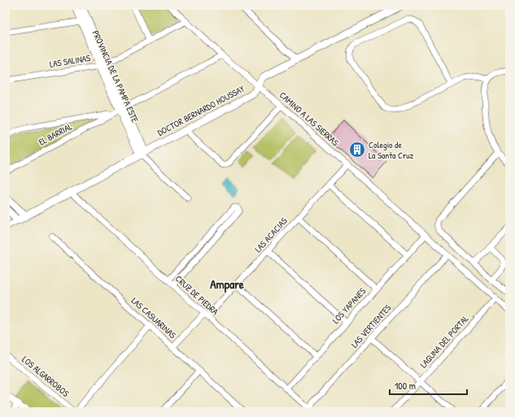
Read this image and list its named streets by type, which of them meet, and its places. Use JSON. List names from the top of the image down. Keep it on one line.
{"streets":{"street":["LAS SALINAS","PROVINCIA DE LA PAMPA ESTE","DOCTOR BERNARDO HOUSSAY","CAMINO A LAS SIERRAS","EL BARRIAL","LAS ACACIAS","CRUZ DE PIEDRA","LOS YAPANES","LAS CASUARINAS","LAS VERTIENTES","LAGUNA DEL PORTAL","LOS ALGARROBOS"]},"crossings":[["LAS SALINAS","PROVINCIA DE LA PAMPA ESTE"],["LAS SALINAS","CAMINO A LAS SIERRAS"],["PROVINCIA DE LA PAMPA ESTE","DOCTOR BERNARDO HOUSSAY"],["PROVINCIA DE LA PAMPA ESTE","EL BARRIAL"],["DOCTOR BERNARDO HOUSSAY","CAMINO A LAS SIERRAS"],["DOCTOR BERNARDO HOUSSAY","CRUZ DE PIEDRA"],["CAMINO A LAS SIERRAS","EL BARRIAL"],["CAMINO A LAS SIERRAS","LAS ACACIAS"],["CAMINO A LAS SIERRAS","LOS YAPANES"],["CAMINO A LAS SIERRAS","LAS VERTIENTES"],["CAMINO A LAS SIERRAS","LAGUNA DEL PORTAL"],["LAS ACACIAS","CRUZ DE PIEDRA"],["LAS ACACIAS","LAS CASUARINAS"],["CRUZ DE PIEDRA","LOS YAPANES"],["CRUZ DE PIEDRA","LAS VERTIENTES"]],"districts":["Ampare"],"places":{"building":["Colegio de La Santa Cruz"]},"scale_bar":"100 m"}
